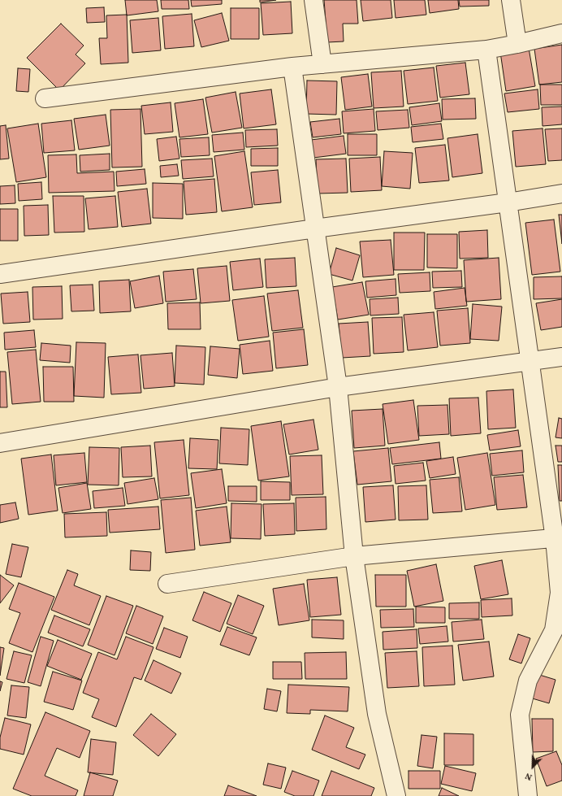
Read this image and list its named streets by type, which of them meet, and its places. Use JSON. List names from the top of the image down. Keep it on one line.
{"north":"bottom left"}
